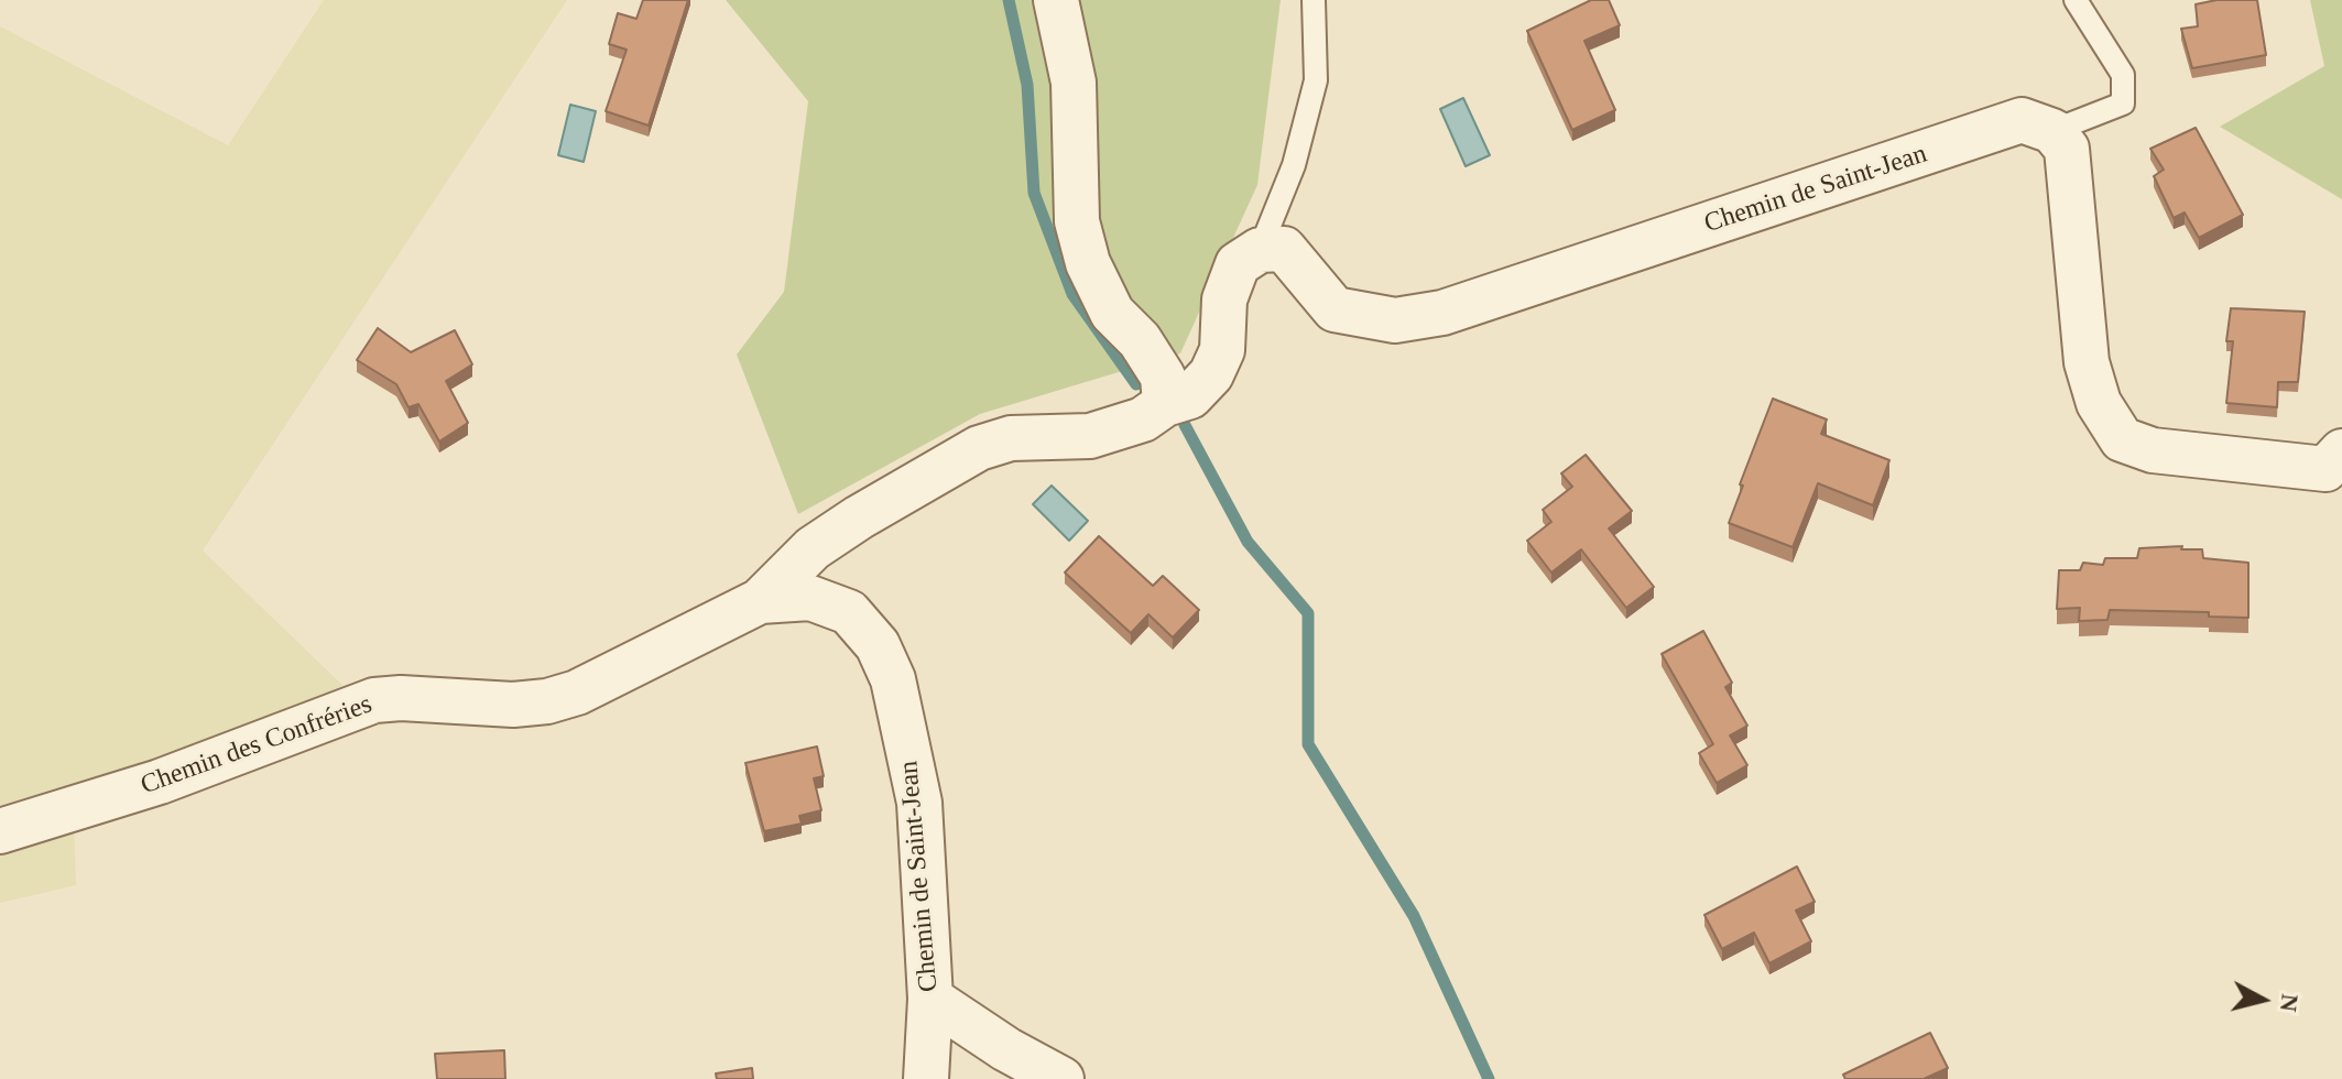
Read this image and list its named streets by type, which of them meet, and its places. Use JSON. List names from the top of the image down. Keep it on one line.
{"streets":{"street":["Chemin de Saint-Jean","Chemin des Confréries"]},"crossings":[["Chemin de Saint-Jean","Chemin des Confréries"]],"north":"right"}
